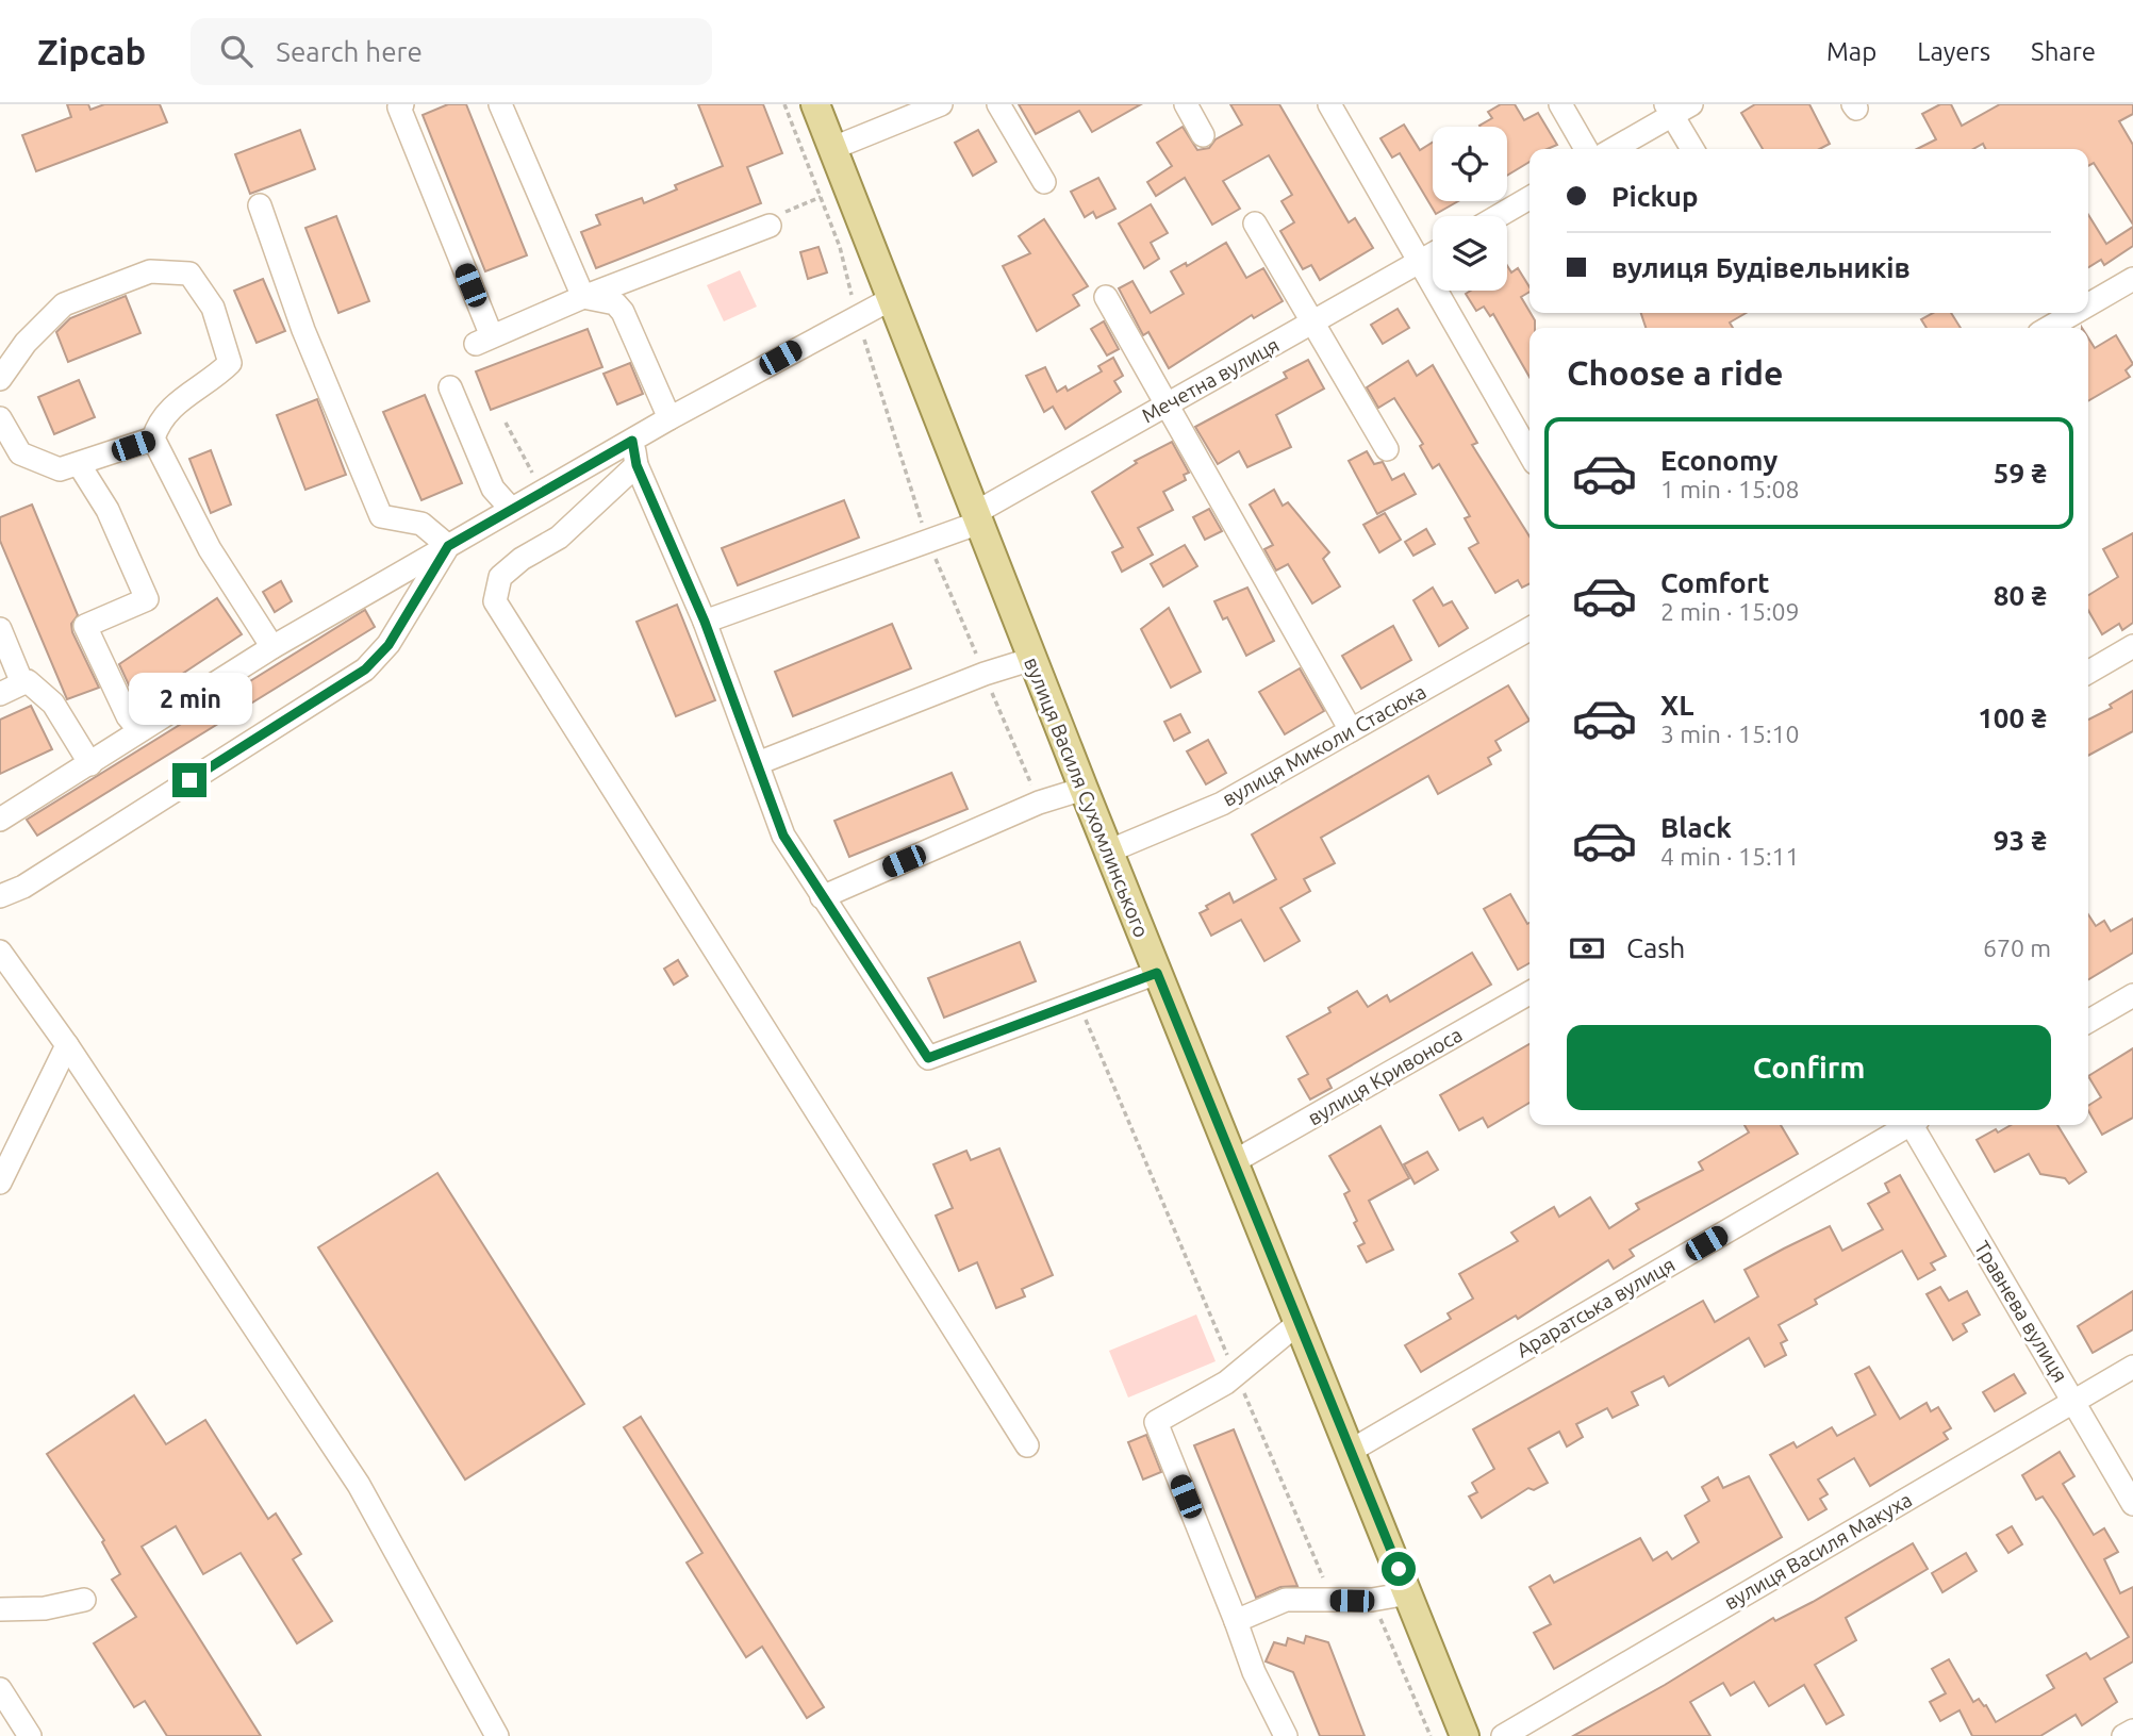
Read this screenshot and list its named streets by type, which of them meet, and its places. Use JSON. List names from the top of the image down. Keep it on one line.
{"streets":{"main road":["вулиця Василя Сухомлинського"],"street":["Мечетна вулиця","вулиця Миколи Стасюка","вулиця Кривоноса","Араратська вулиця","Травнева вулиця","вулиця Василя Макуха"]},"crossings":[["Мечетна вулиця","вулиця Василя Сухомлинського"],["вулиця Миколи Стасюка","вулиця Василя Сухомлинського"],["вулиця Василя Сухомлинського","вулиця Кривоноса"],["вулиця Василя Сухомлинського","Араратська вулиця"],["Травнева вулиця","вулиця Василя Макуха"]],"page":{"header":"Zipcab","search":"Search here","nav":["Map","Layers","Share"],"banner":["Pickup","вулиця Будівельників"],"heading":"Choose a ride","list":[{"name":"Economy","note":"1 min · 15:08","value":"59 ₴"},{"name":"Comfort","note":"2 min · 15:09","value":"80 ₴"},{"name":"XL","note":"3 min · 15:10","value":"100 ₴"},{"name":"Black","note":"4 min · 15:11","value":"93 ₴"}],"bubble":"2 min","pay":["Cash","670 m"],"buttons":"Confirm"}}
